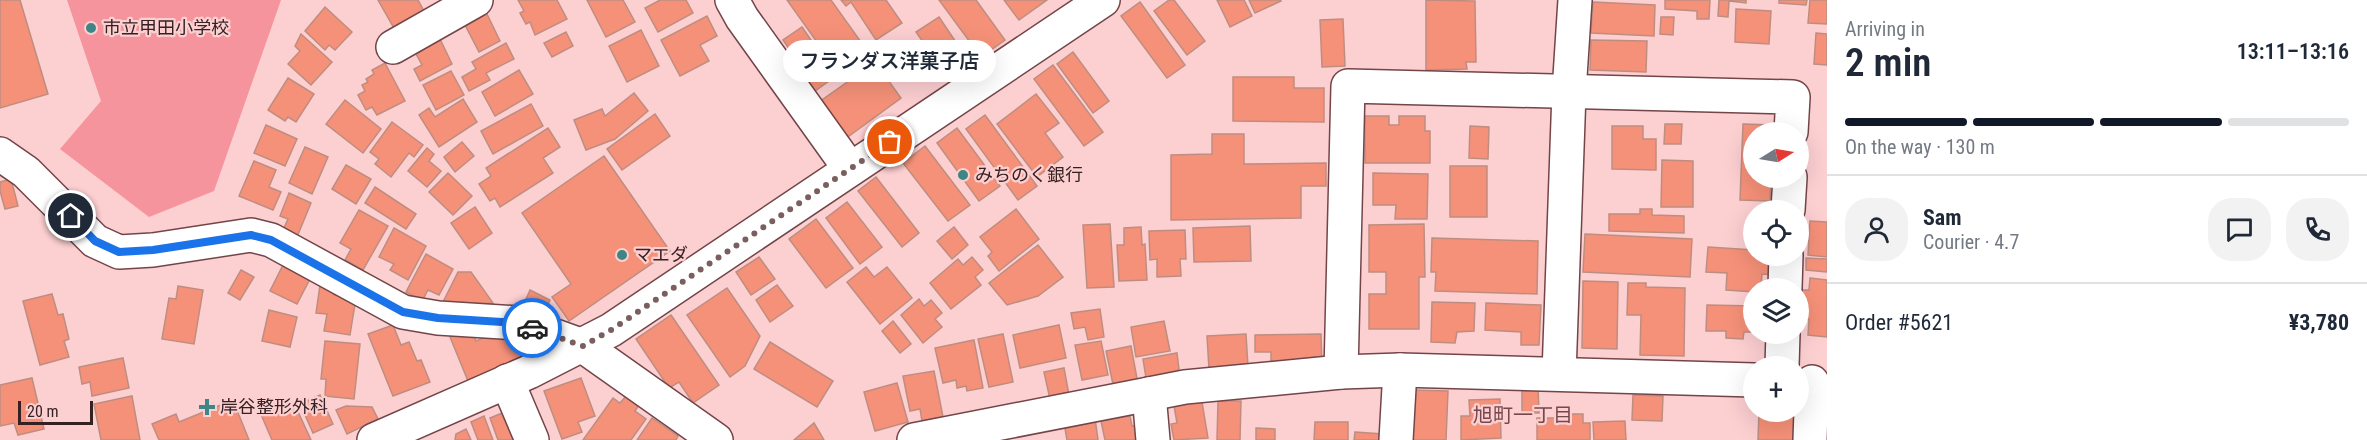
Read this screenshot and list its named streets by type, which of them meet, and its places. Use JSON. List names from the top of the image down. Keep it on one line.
{"districts":["旭町一丁目"],"places":{"other":["市立甲田小学校","フランダス洋菓子店","みちのく銀行","マエダ"],"health":["岸谷整形外科"]},"scale_bar":"20 m","north":"right","page":{"heading":["2 min","Arriving in","13:11–13:16"],"panel":["Sam","Courier · 4.7","Order #5621","¥3,780"],"bubble":"フランダス洋菓子店","bar":"On the way · 130 m","map_buttons":"+","scale":"20 m"}}
